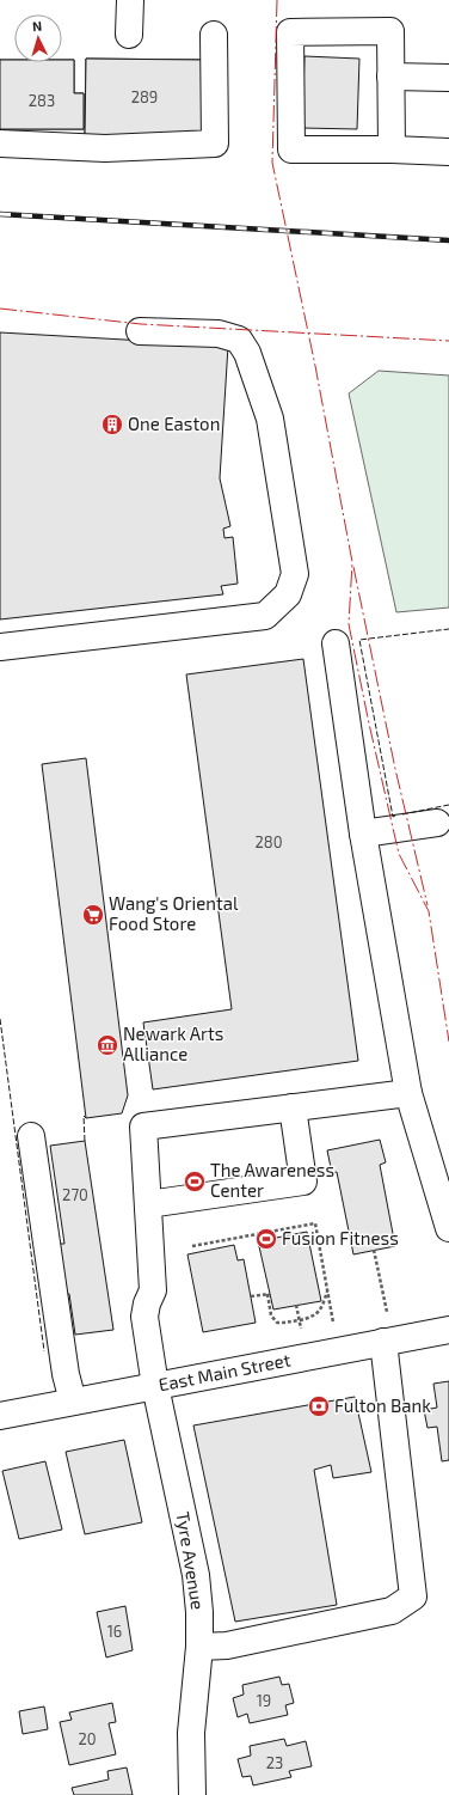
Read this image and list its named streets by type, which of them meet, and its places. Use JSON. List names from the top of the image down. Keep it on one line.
{"streets":{"main road":["East Main Street","Tyre Avenue"]},"crossings":[["East Main Street","Tyre Avenue"]],"places":{"building":["One Easton"],"supermarket":["Wang's Oriental Food Store"],"museum":["Newark Arts Alliance"],"sports":["The Awareness Center","Fusion Fitness"],"bank":["Fulton Bank"]},"house_numbers":["289","283","280","270","16","19","20","23"],"north":"top"}
